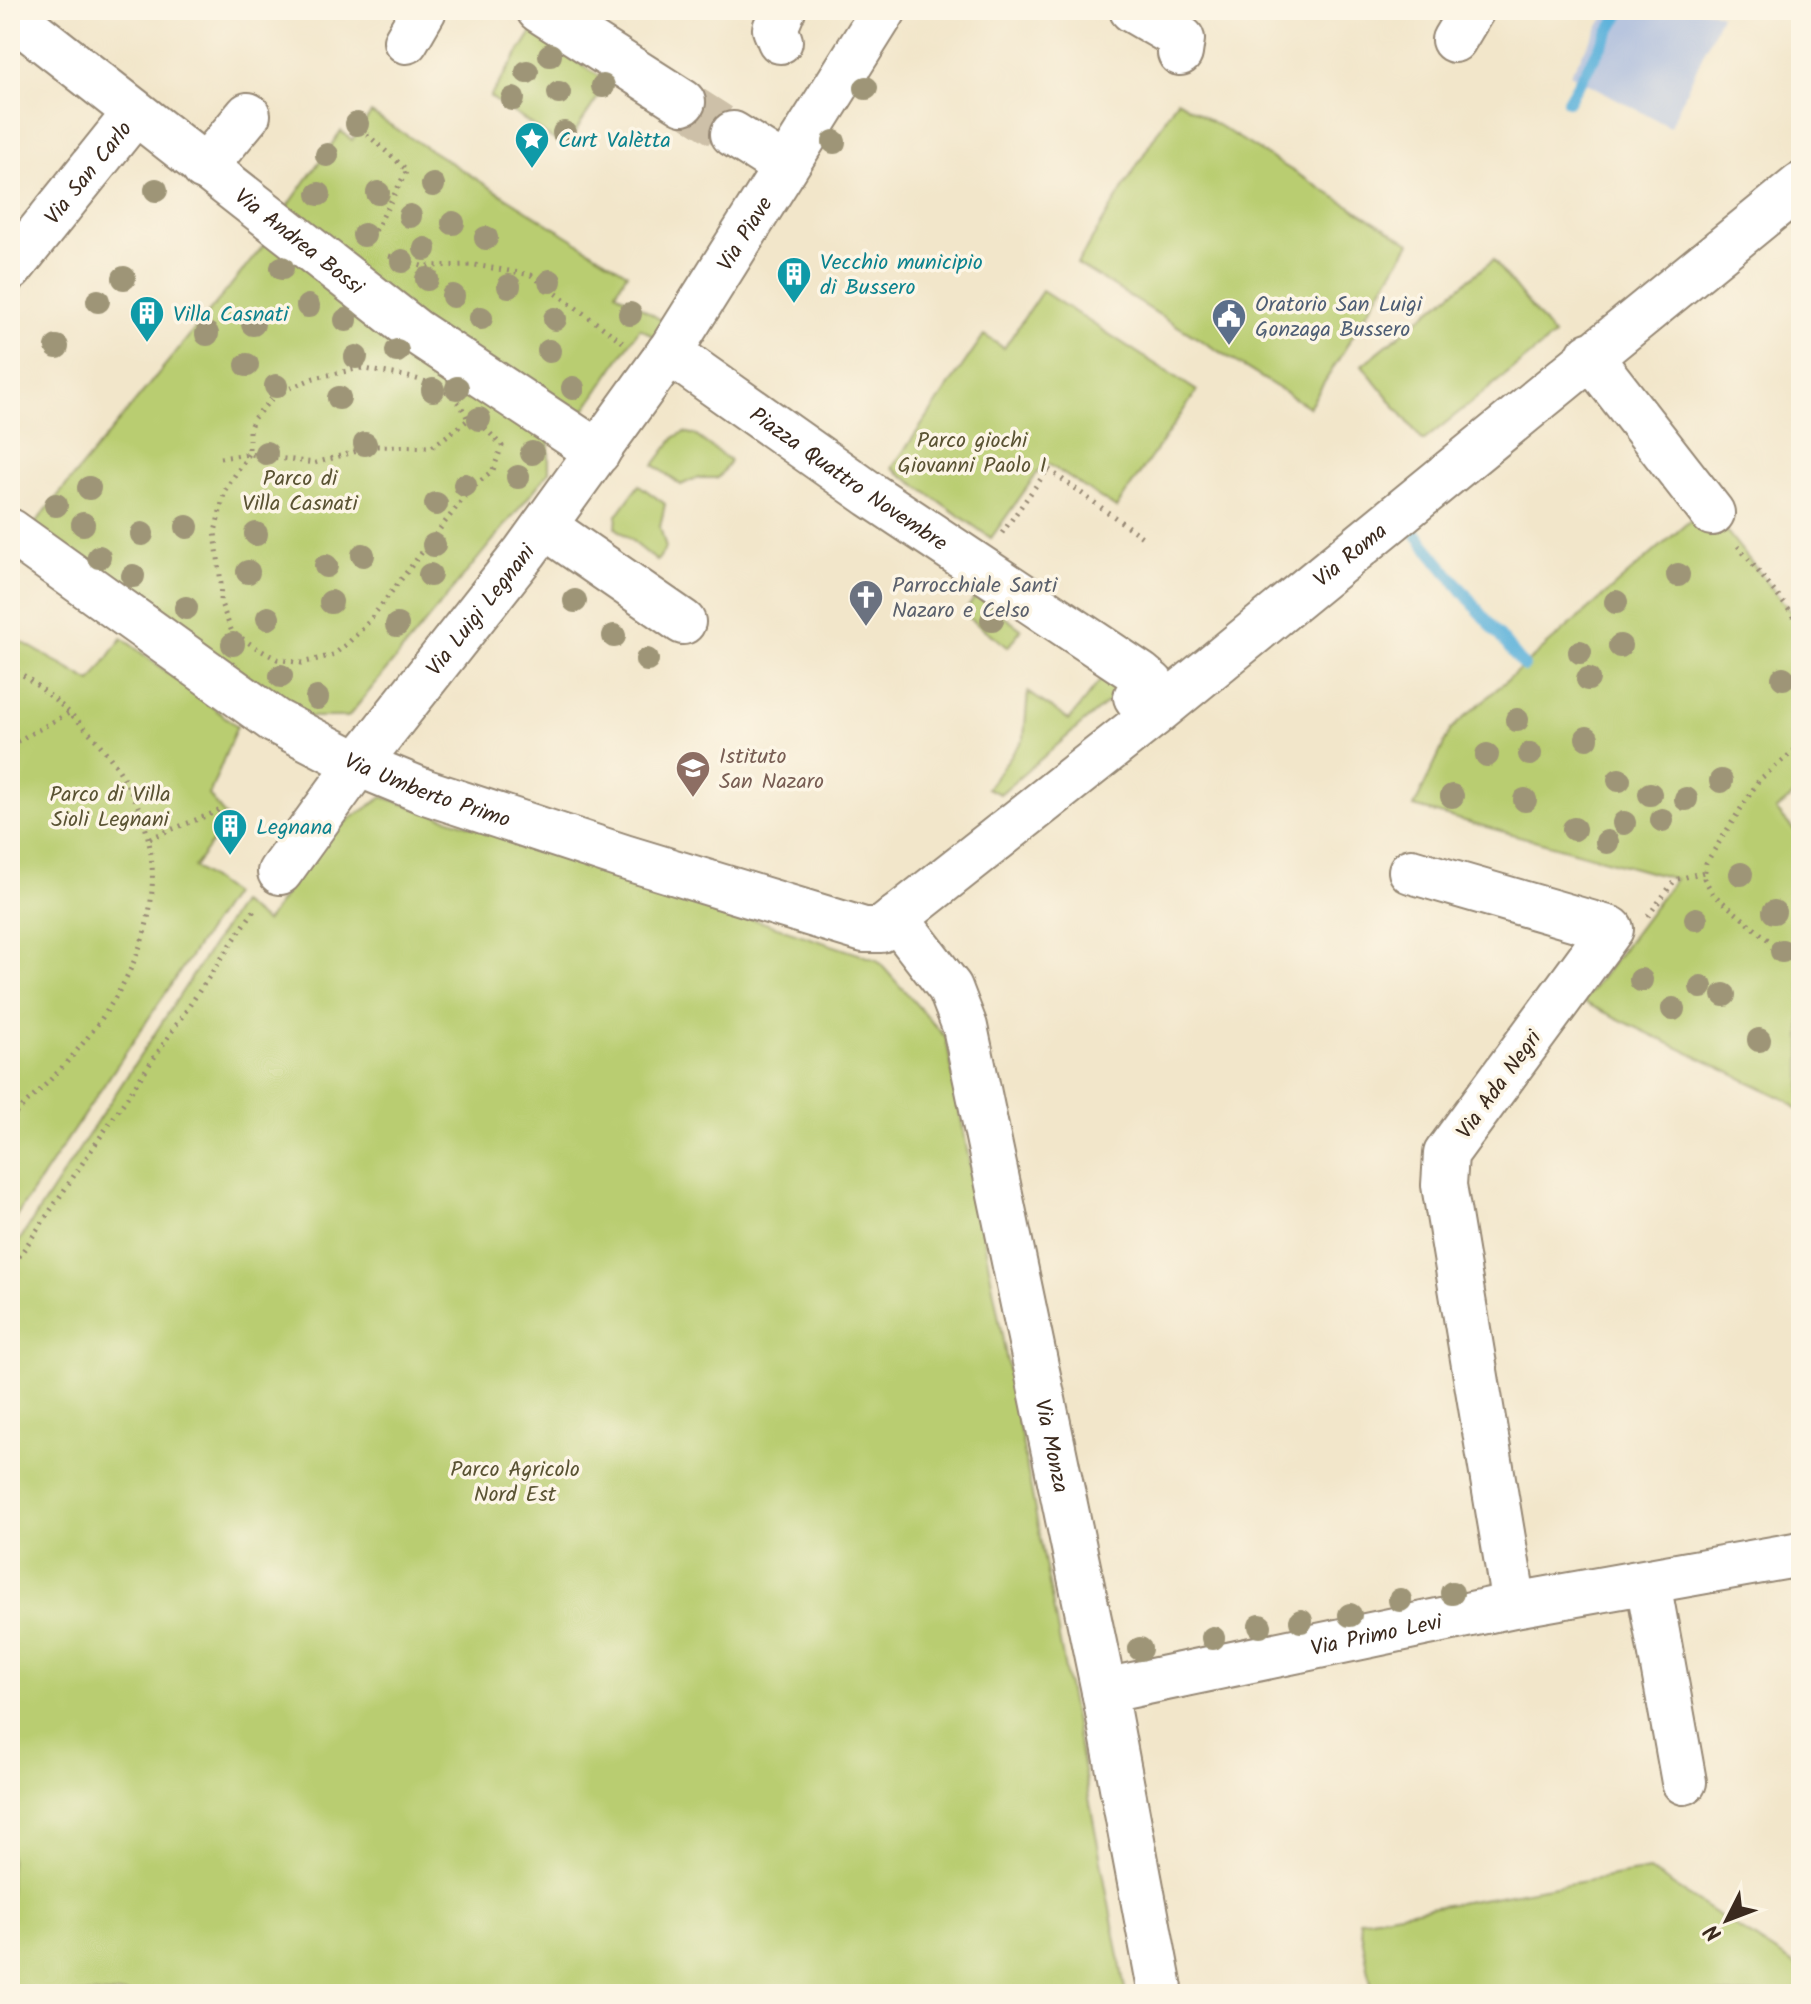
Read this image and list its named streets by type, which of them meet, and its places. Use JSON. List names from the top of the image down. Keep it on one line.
{"streets":{"street":["Via San Carlo","Via Piave","Via Andrea Bossi","Piazza Quattro Novembre","Via Roma","Via Luigi Legnani","Via Umberto Primo","Via Ada Negri","Via Monza","Via Primo Levi"]},"crossings":[["Via San Carlo","Via Andrea Bossi"],["Via Piave","Via Andrea Bossi"],["Via Piave","Piazza Quattro Novembre"],["Via Piave","Via Luigi Legnani"],["Via Andrea Bossi","Via Luigi Legnani"],["Piazza Quattro Novembre","Via Roma"],["Via Roma","Via Umberto Primo"],["Via Roma","Via Monza"],["Via Luigi Legnani","Via Umberto Primo"],["Via Umberto Primo","Via Monza"],["Via Ada Negri","Via Primo Levi"],["Via Monza","Via Primo Levi"]],"parks":["Parco giochi Giovanni Paolo I","Parco di Villa Casnati","Parco di Villa Sioli Legnani","Parco Agricolo Nord Est"],"places":{"place":["Curt Valètta"],"building":["Vecchio municipio di Bussero","Villa Casnati","Legnana"],"public building":["Oratorio San Luigi Gonzaga Bussero"],"church":["Parrocchiale Santi Nazaro e Celso"],"school or university":["Istituto San Nazaro"]},"north":"bottom left"}
